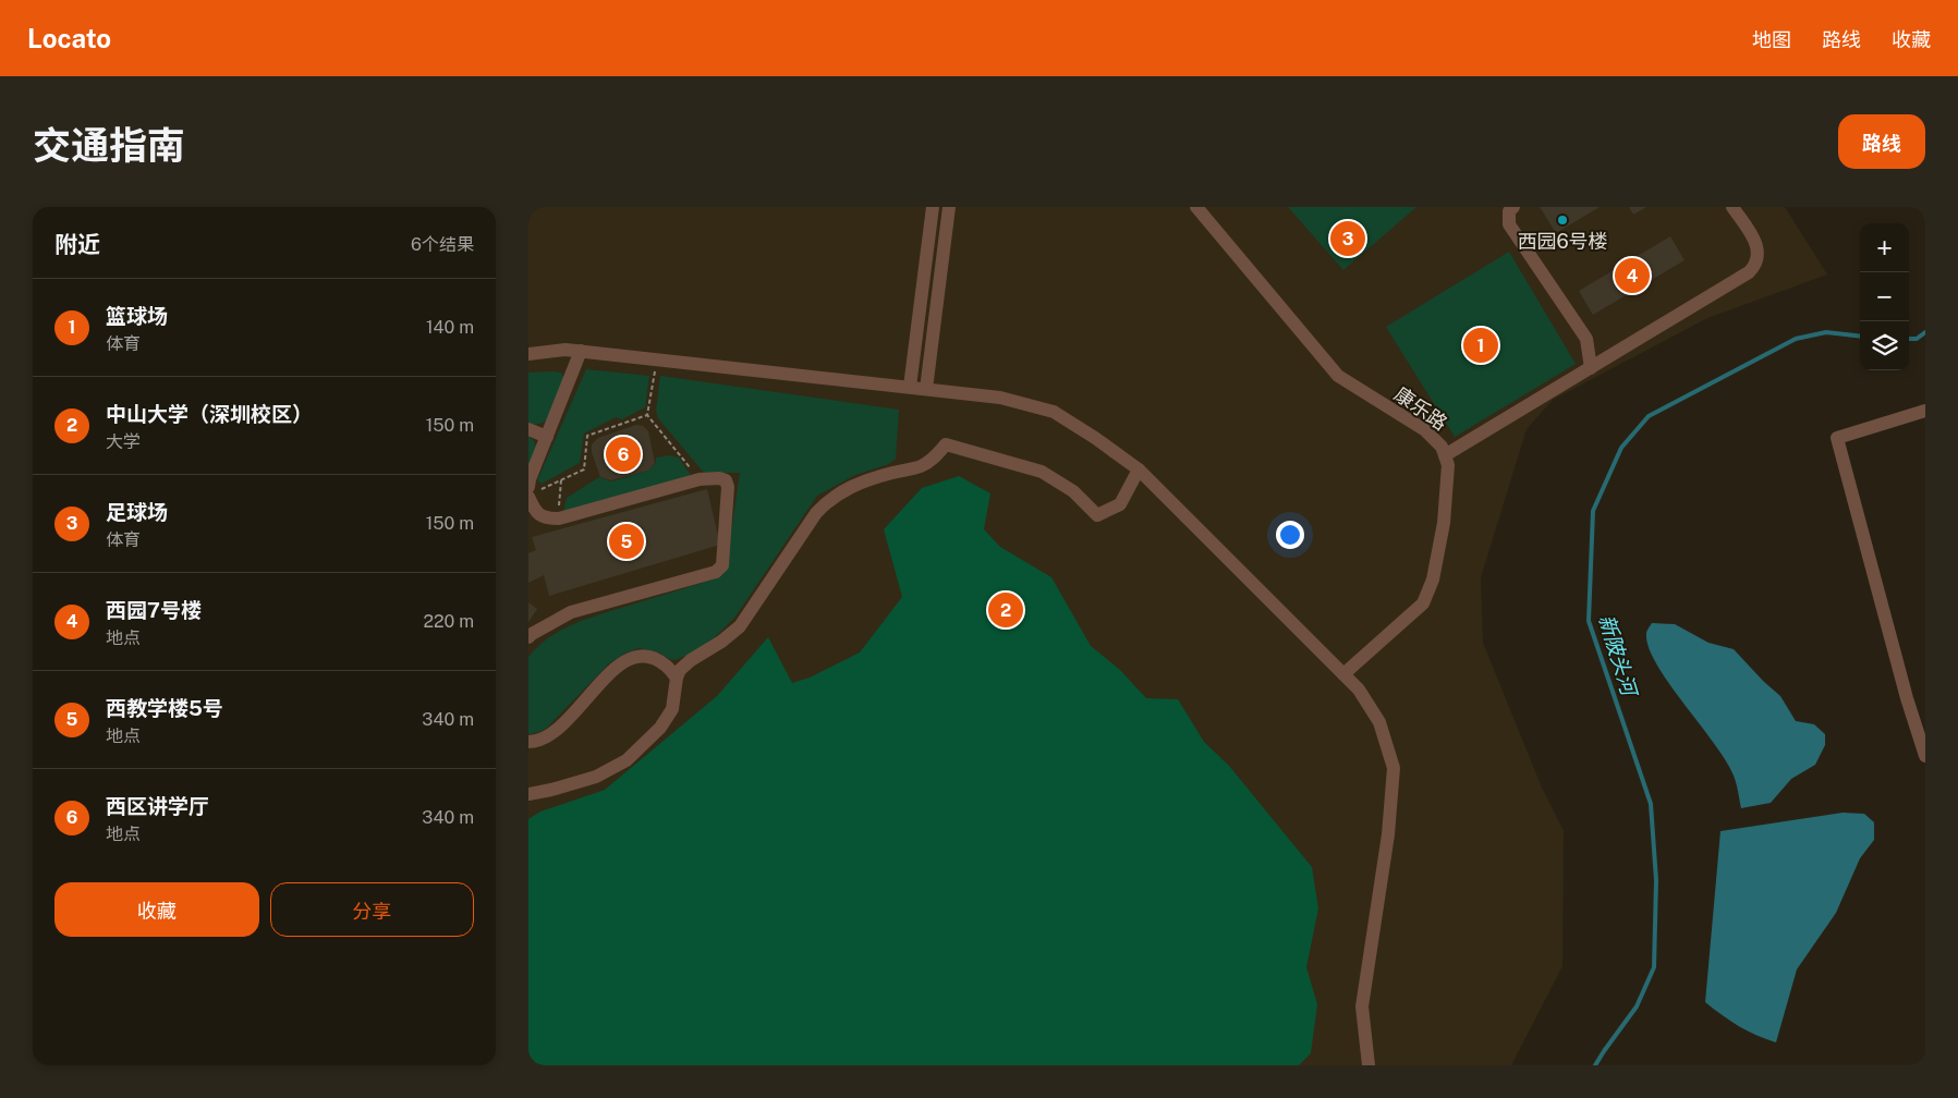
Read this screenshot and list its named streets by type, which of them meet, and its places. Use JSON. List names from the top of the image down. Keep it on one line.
{"streets":{"street":["康乐路"]},"water":["新陂头河"],"places":["西园6号楼"],"page":{"header":"Locato","nav":["地图","路线","收藏"],"title":"交通指南","buttons":["路线",["收藏","分享"]],"heading":["附近","6个结果"],"pins":["3","4","1","6","5","2"],"map_buttons":["+","−"],"list":[{"mark":"1","name":"篮球场","note":"体育","value":"140 m"},{"mark":"2","name":"中山大学（深圳校区）","note":"大学","value":"150 m"},{"mark":"3","name":"足球场","note":"体育","value":"150 m"},{"mark":"4","name":"西园7号楼","note":"地点","value":"220 m"},{"mark":"5","name":"西教学楼5号","note":"地点","value":"340 m"},{"mark":"6","name":"西区讲学厅","note":"地点","value":"340 m"}]}}
